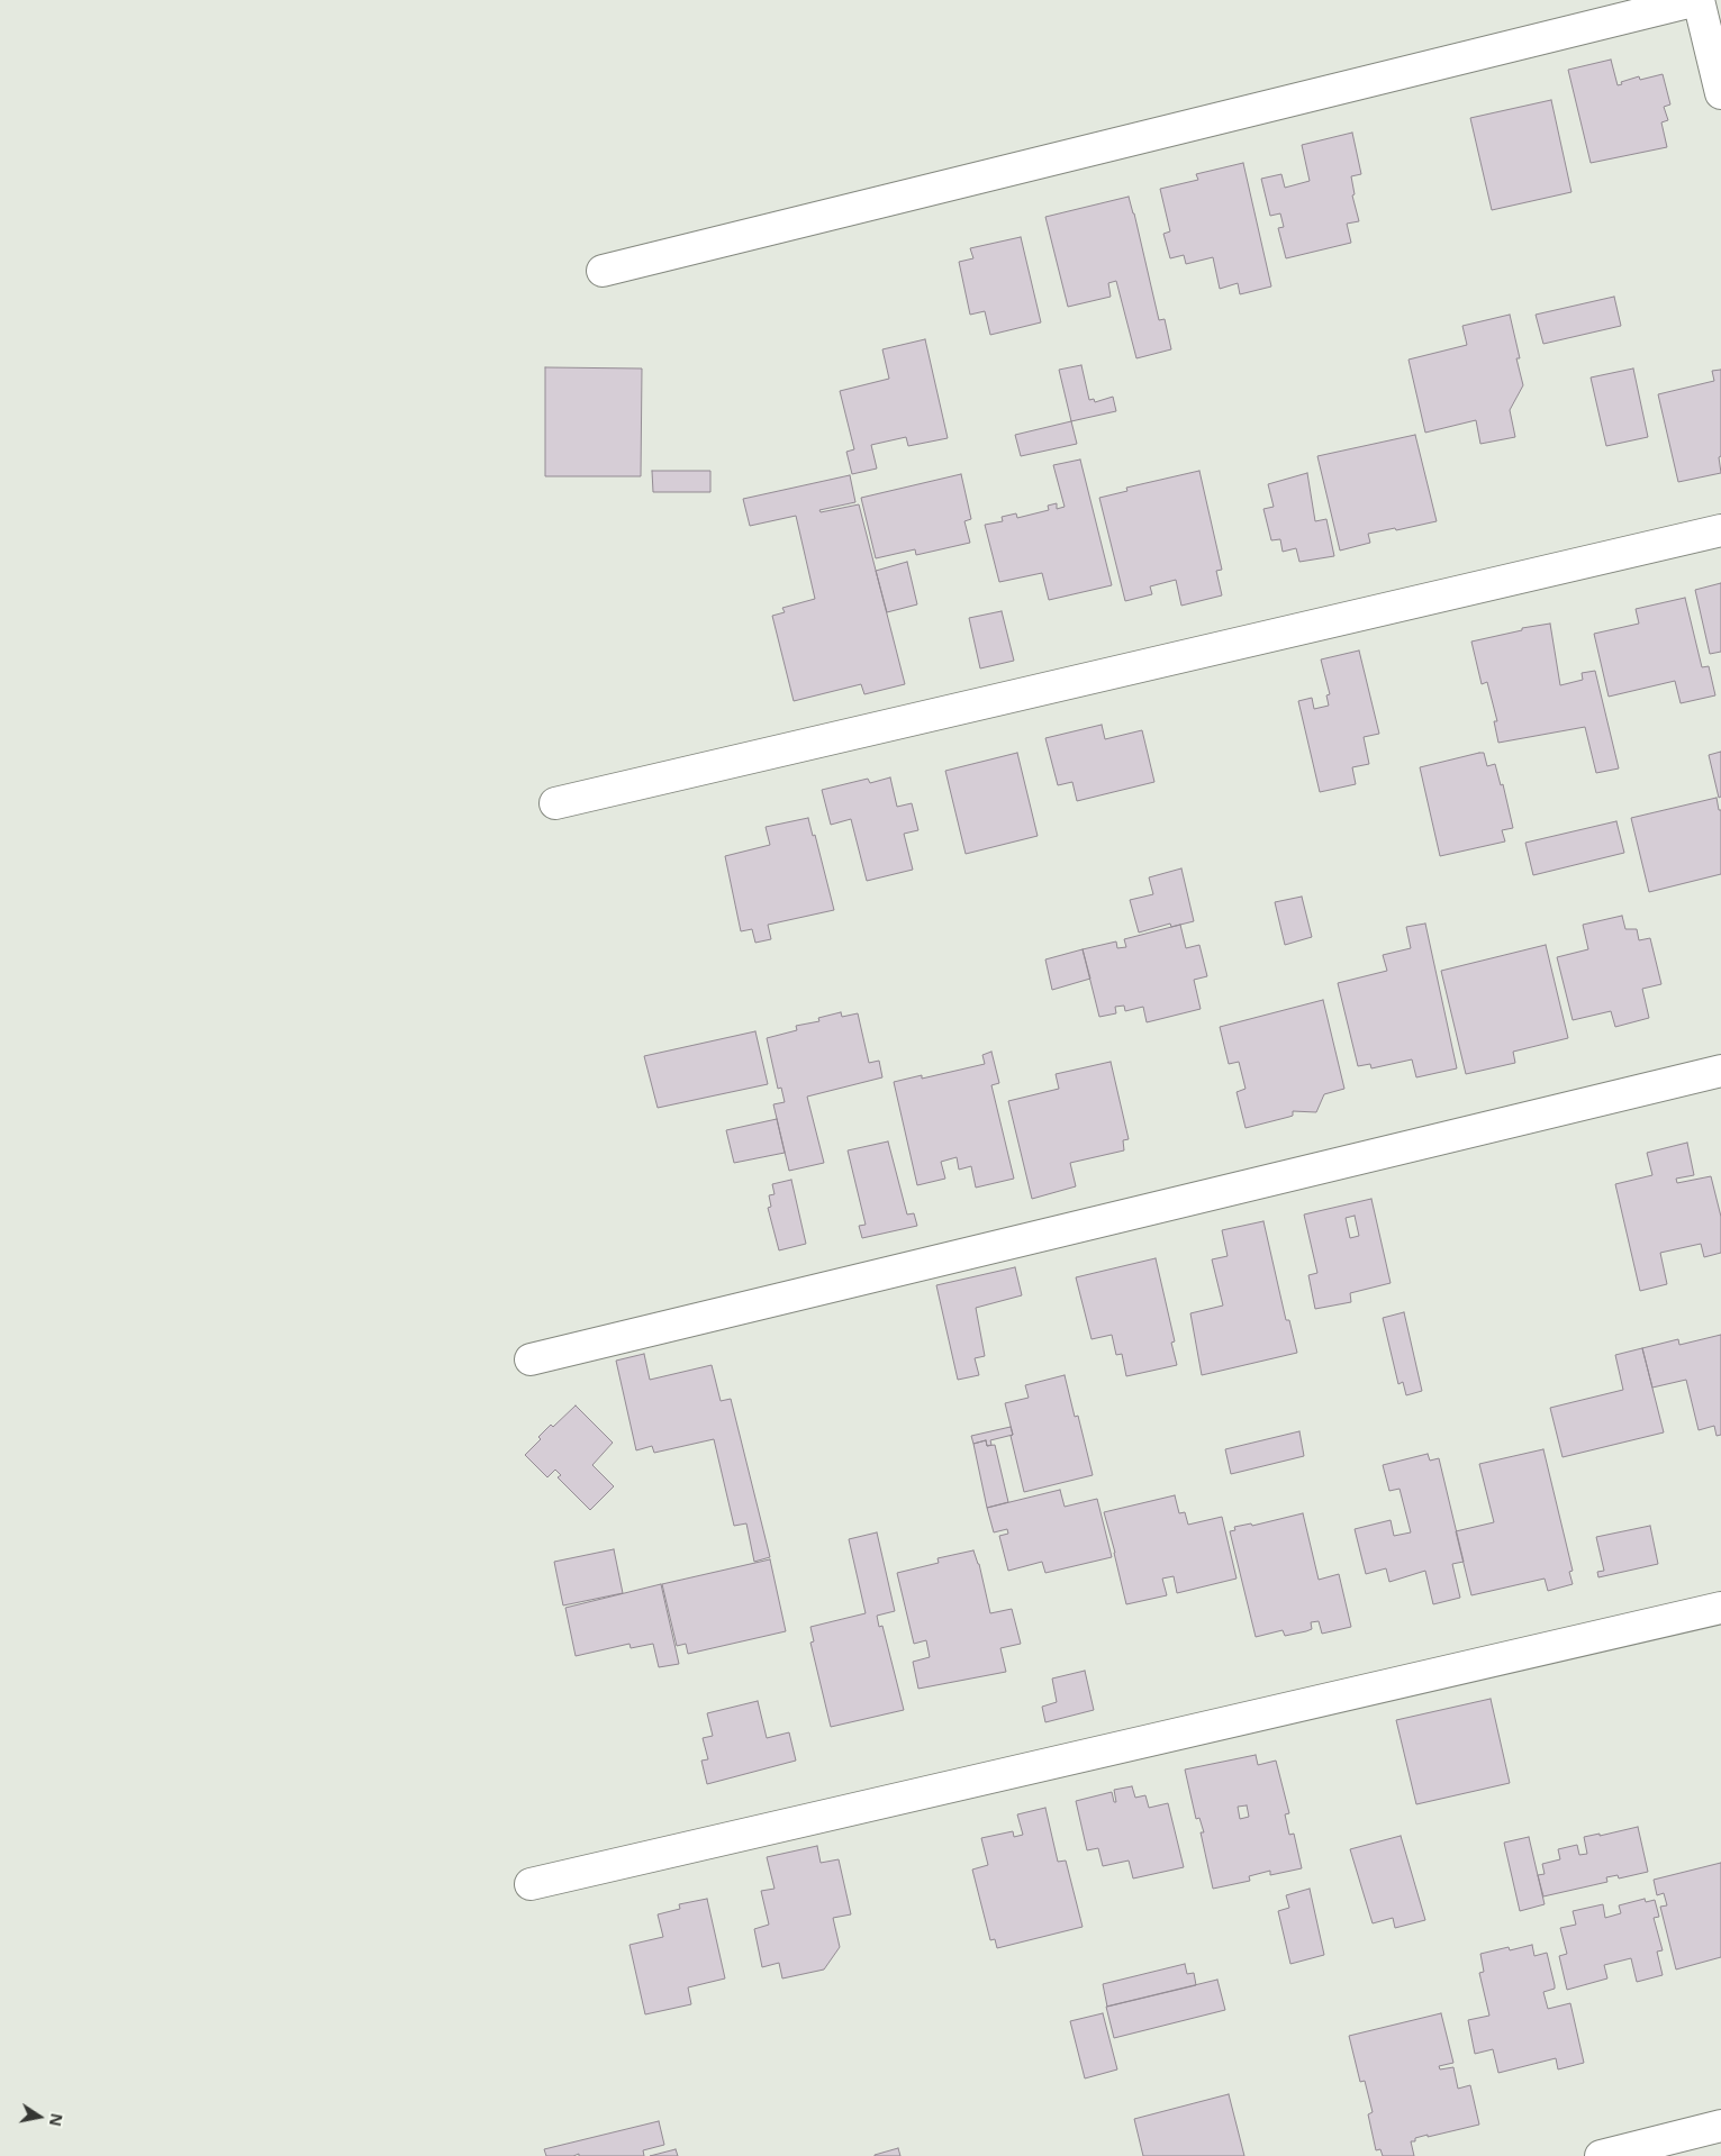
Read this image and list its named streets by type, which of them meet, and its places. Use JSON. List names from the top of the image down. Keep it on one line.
{"north":"right"}
